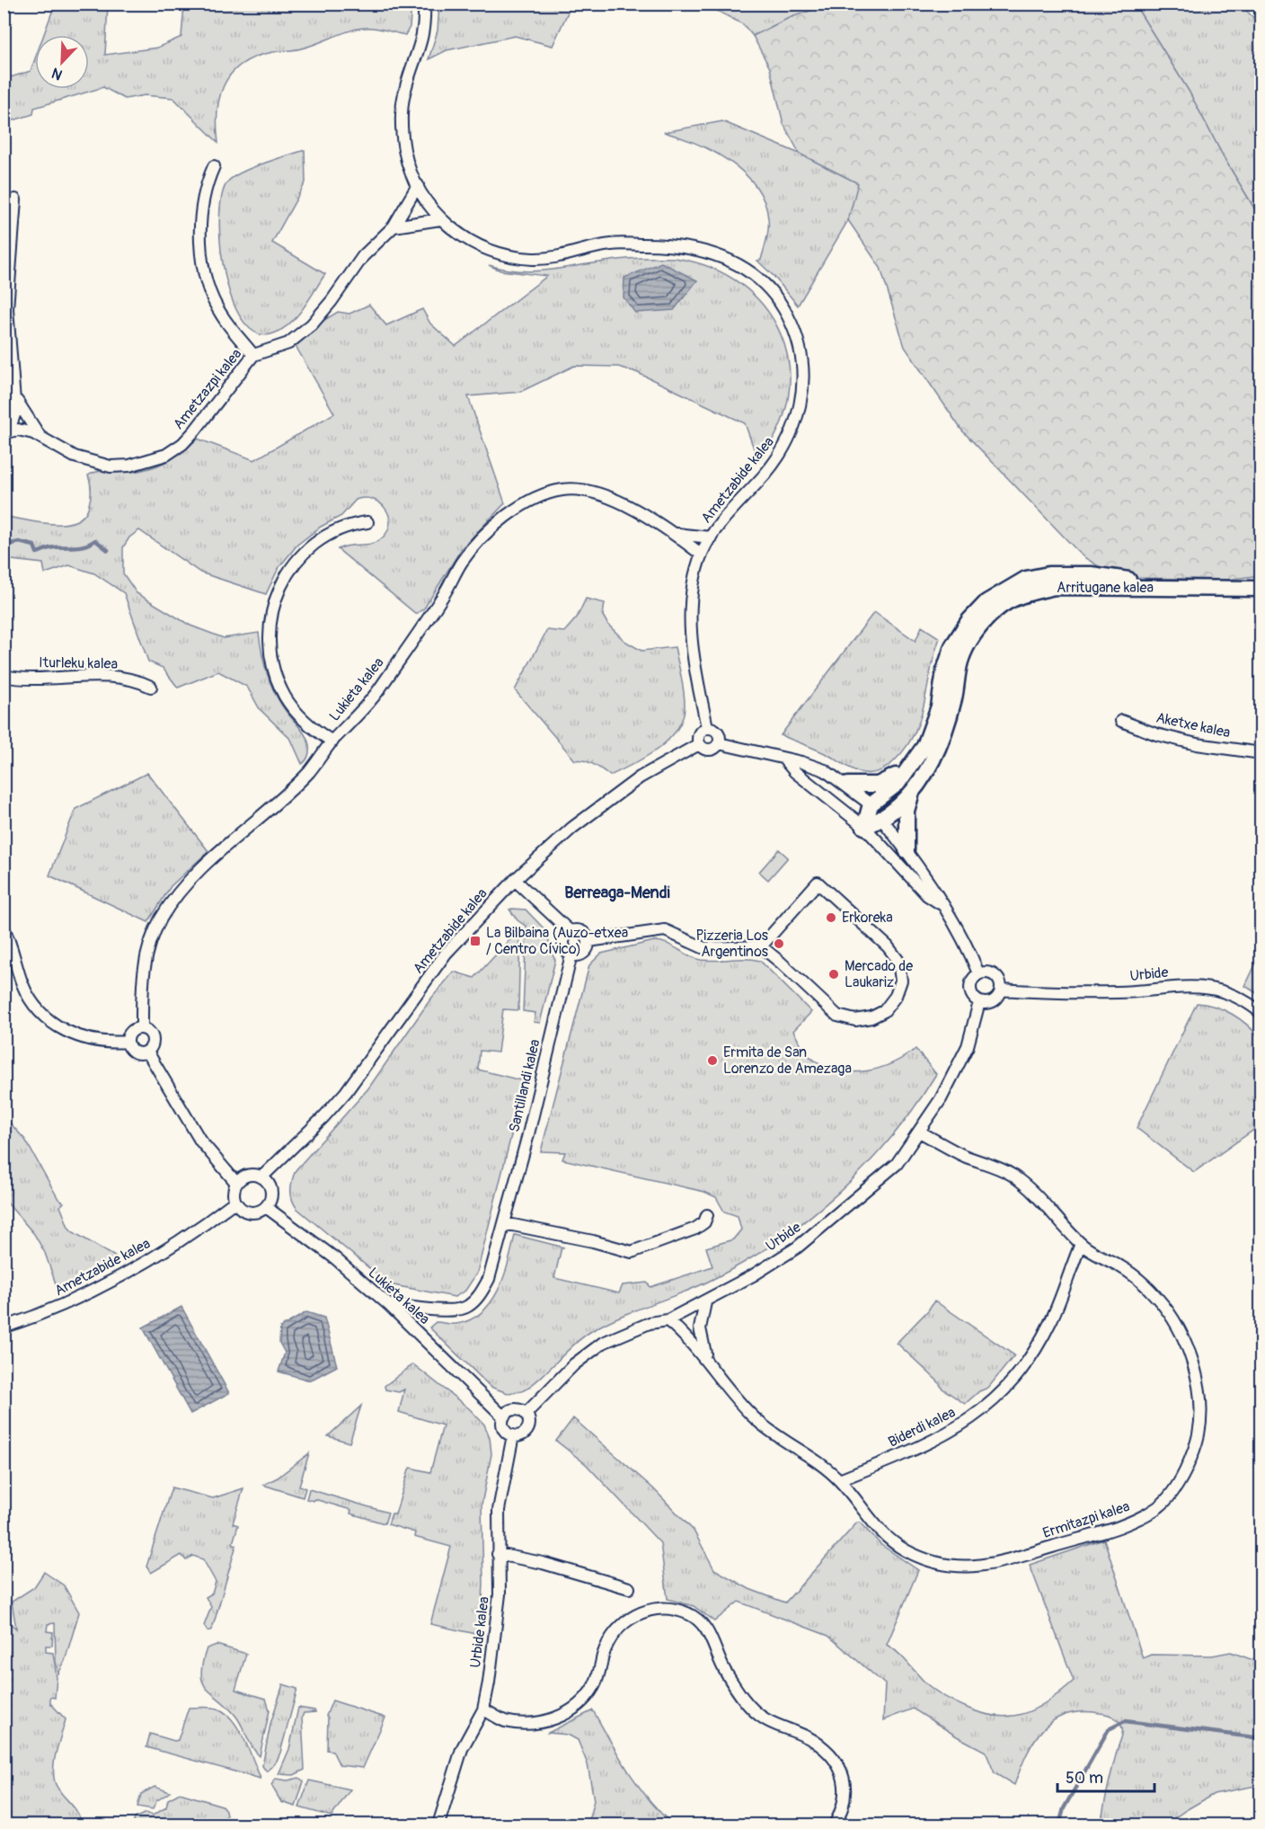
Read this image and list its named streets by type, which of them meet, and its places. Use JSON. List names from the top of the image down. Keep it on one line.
{"streets":{"street":["Ametzazpi kalea","Ametzabide kalea","Arritugane kalea","Iturleku kalea","Lukieta kalea","Aketxe kalea","Urbide","Santillandi kalea","Biderdi kalea","Ermitazpi kalea","Urbide kalea"]},"crossings":[["Ametzazpi kalea","Ametzabide kalea"],["Ametzabide kalea","Lukieta kalea"],["Lukieta kalea","Urbide"],["Lukieta kalea","Santillandi kalea"],["Lukieta kalea","Urbide kalea"],["Urbide","Ermitazpi kalea"],["Urbide","Urbide kalea"],["Biderdi kalea","Ermitazpi kalea"]],"districts":["Berreaga-Mendi"],"places":{"other":["Erkoreka","Pizzeria Los Argentinos","Mercado de Laukariz","Ermita de San Lorenzo de Amezaga"],"transit":["La Bilbaina (Auzo-etxea / Centro Cívico)"]},"scale_bar":"50 m","north":"bottom left"}
